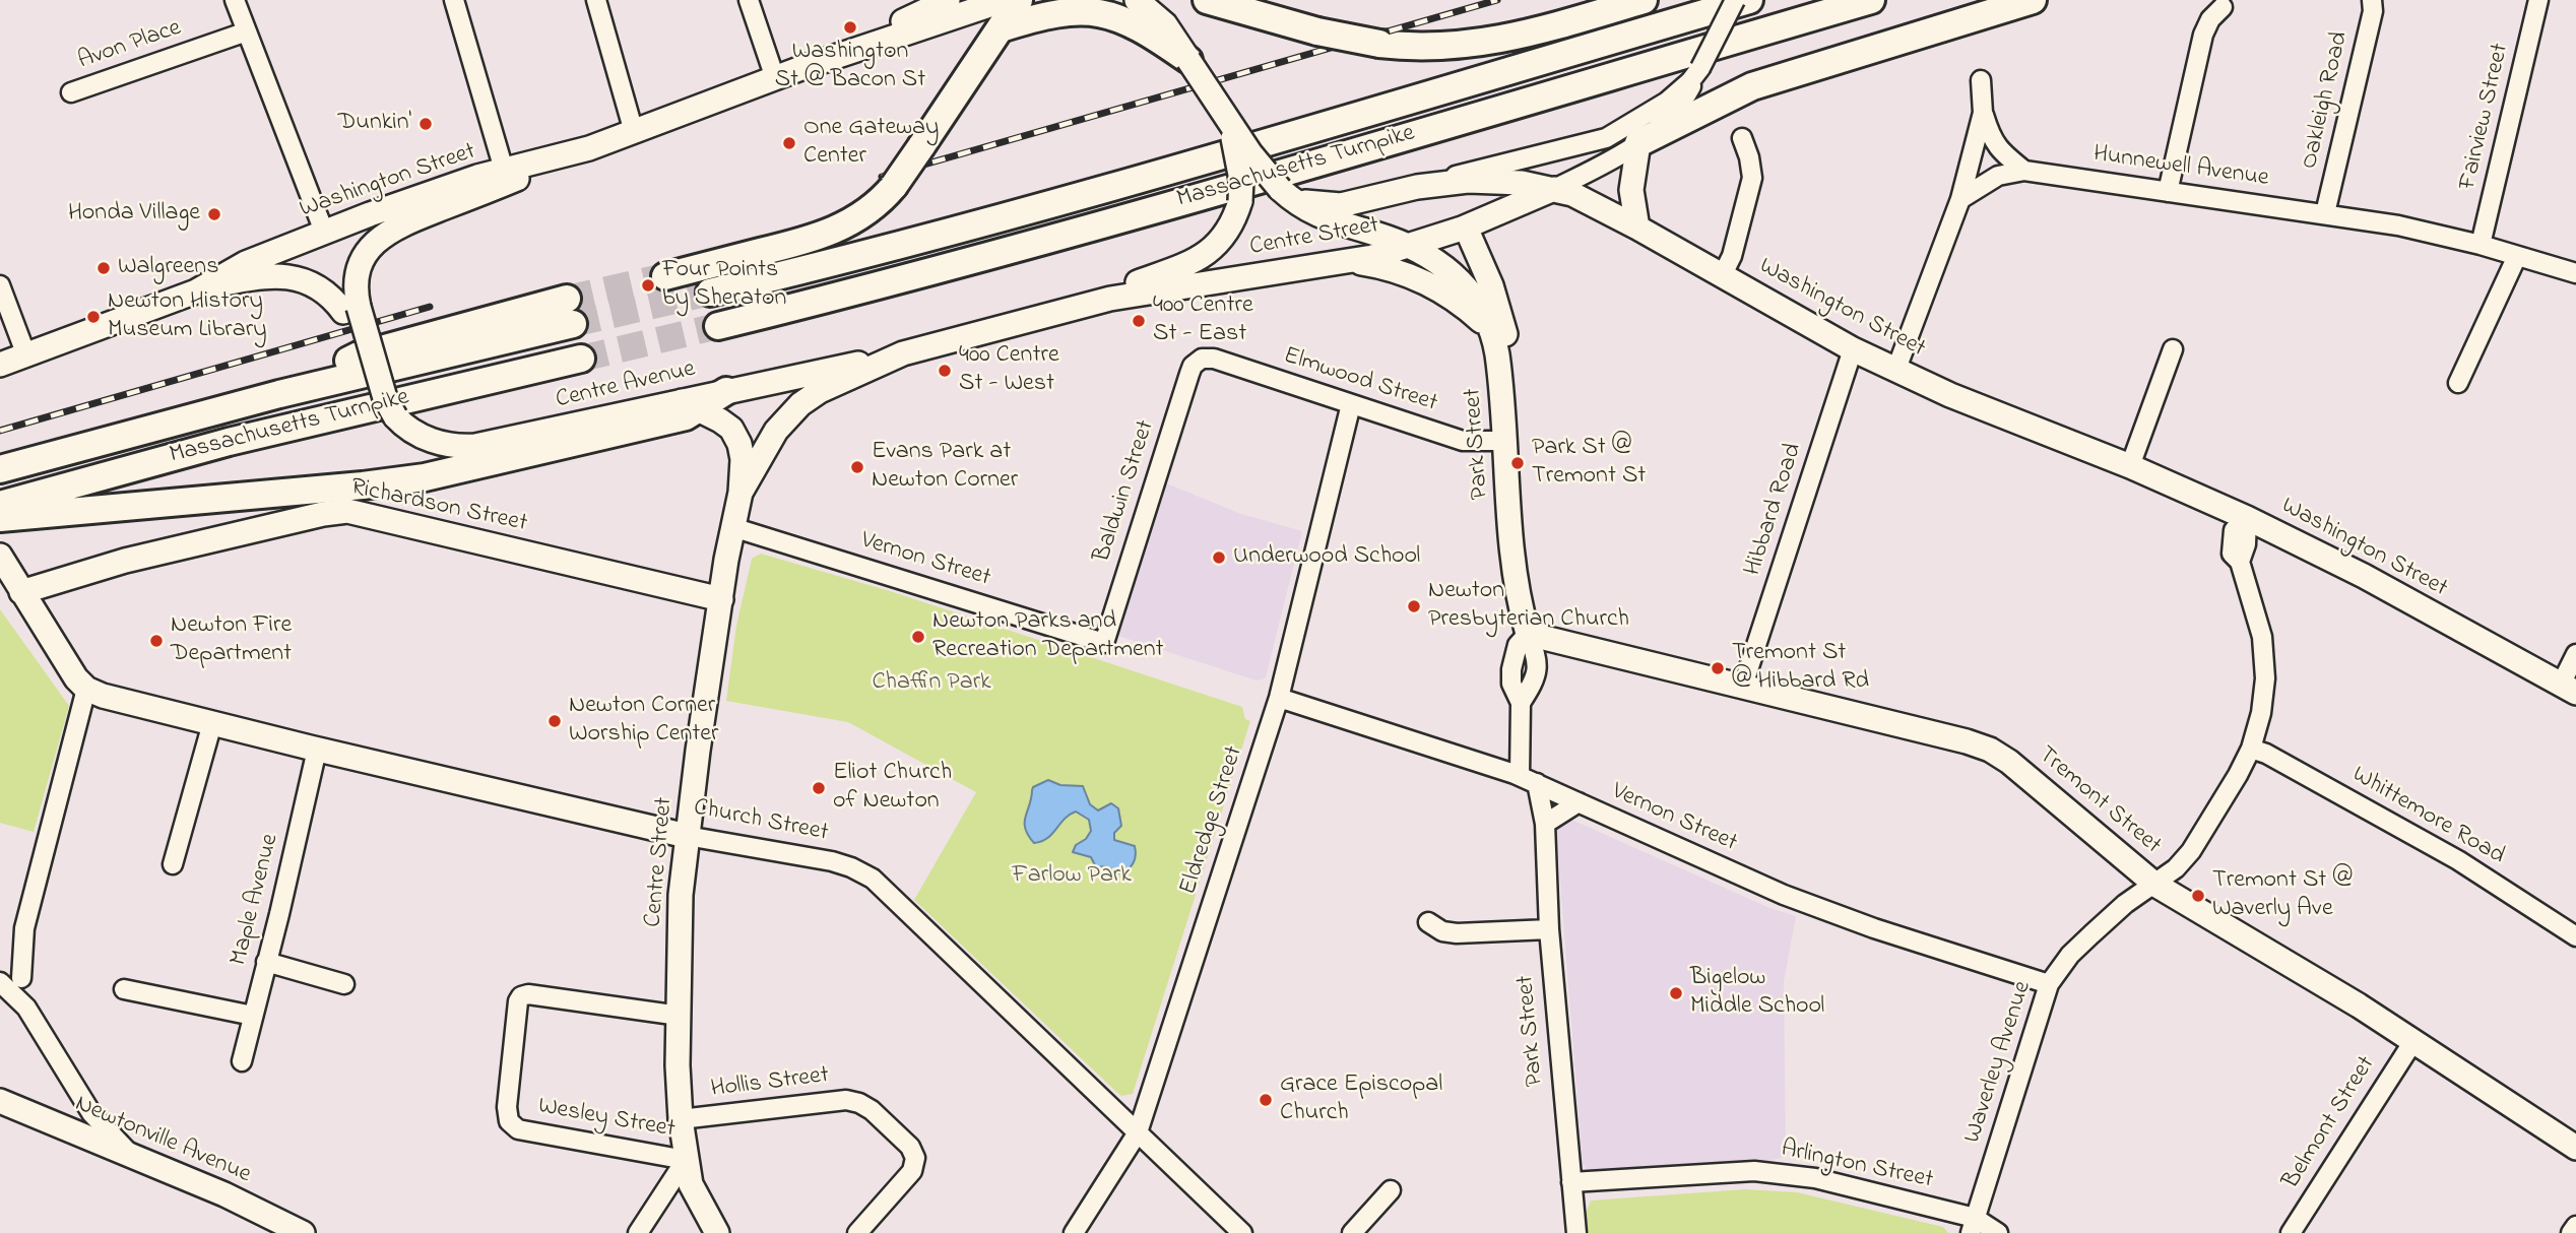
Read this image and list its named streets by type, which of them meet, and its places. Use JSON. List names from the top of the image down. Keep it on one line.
{"streets":{"highway":["Massachusetts Turnpike"],"main road":["Washington Street","Centre Street","Centre Avenue","Park Street","Richardson Street","Tremont Street","Church Street","Newtonville Avenue"],"street":["Avon Place","Oakleigh Road","Fairview Street","Hunnewell Avenue","Elmwood Street","Baldwin Street","Hibbard Road","Vernon Street","Whittemore Road","Eldredge Street","Maple Avenue","Waverley Avenue","Hollis Street","Wesley Street","Belmont Street","Arlington Street"]},"crossings":[["Oakleigh Road","Hunnewell Avenue"],["Fairview Street","Hunnewell Avenue"],["Washington Street","Centre Street"],["Washington Street","Centre Avenue"],["Washington Street","Park Street"],["Washington Street","Hibbard Road"],["Washington Street","Waverley Avenue"],["Centre Street","Centre Avenue"],["Centre Street","Park Street"],["Centre Street","Richardson Street"],["Centre Street","Vernon Street"],["Centre Street","Church Street"],["Centre Street","Hollis Street"],["Centre Street","Wesley Street"],["Elmwood Street","Park Street"],["Elmwood Street","Baldwin Street"],["Elmwood Street","Eldredge Street"],["Park Street","Vernon Street"],["Park Street","Tremont Street"],["Park Street","Arlington Street"],["Baldwin Street","Vernon Street"],["Hibbard Road","Tremont Street"],["Vernon Street","Eldredge Street"],["Vernon Street","Waverley Avenue"],["Tremont Street","Waverley Avenue"],["Tremont Street","Belmont Street"],["Whittemore Road","Waverley Avenue"],["Eldredge Street","Church Street"],["Church Street","Maple Avenue"],["Waverley Avenue","Arlington Street"]],"parks":["Chaffin Park","Farlow Park"],"places":["Washington St @ Bacon St","Dunkin'","One Gateway Center","Honda Village","Walgreens","Four Points by Sheraton","Newton History Museum Library","400 Centre St - East","400 Centre St - West","Park St @ Tremont St","Evans Park at Newton Corner","Underwood School","Newton Presbyterian Church","Newton Parks and Recreation Department","Newton Fire Department","Tremont St @ Hibbard Rd","Newton Corner Worship Center","Eliot Church of Newton","Tremont St @ Waverly Ave","Bigelow Middle School","Grace Episcopal Church"]}
